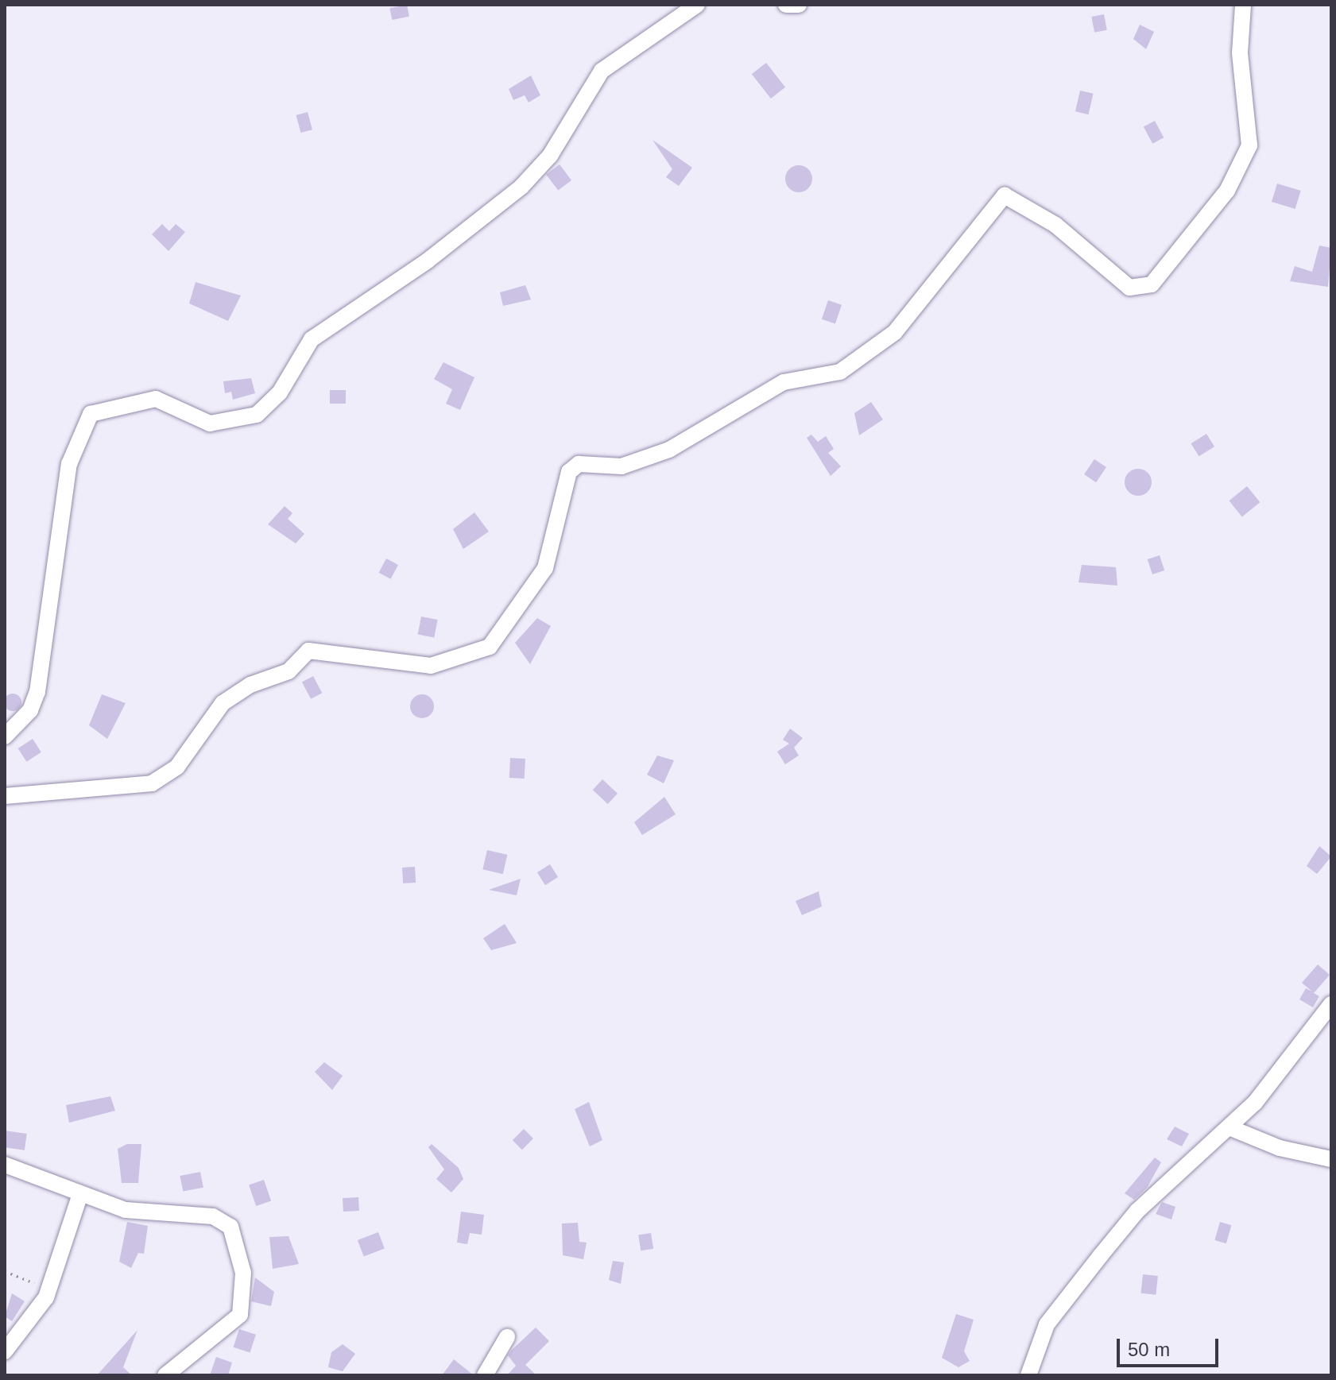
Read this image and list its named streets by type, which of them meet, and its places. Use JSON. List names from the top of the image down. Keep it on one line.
{"scale_bar":"50 m"}
